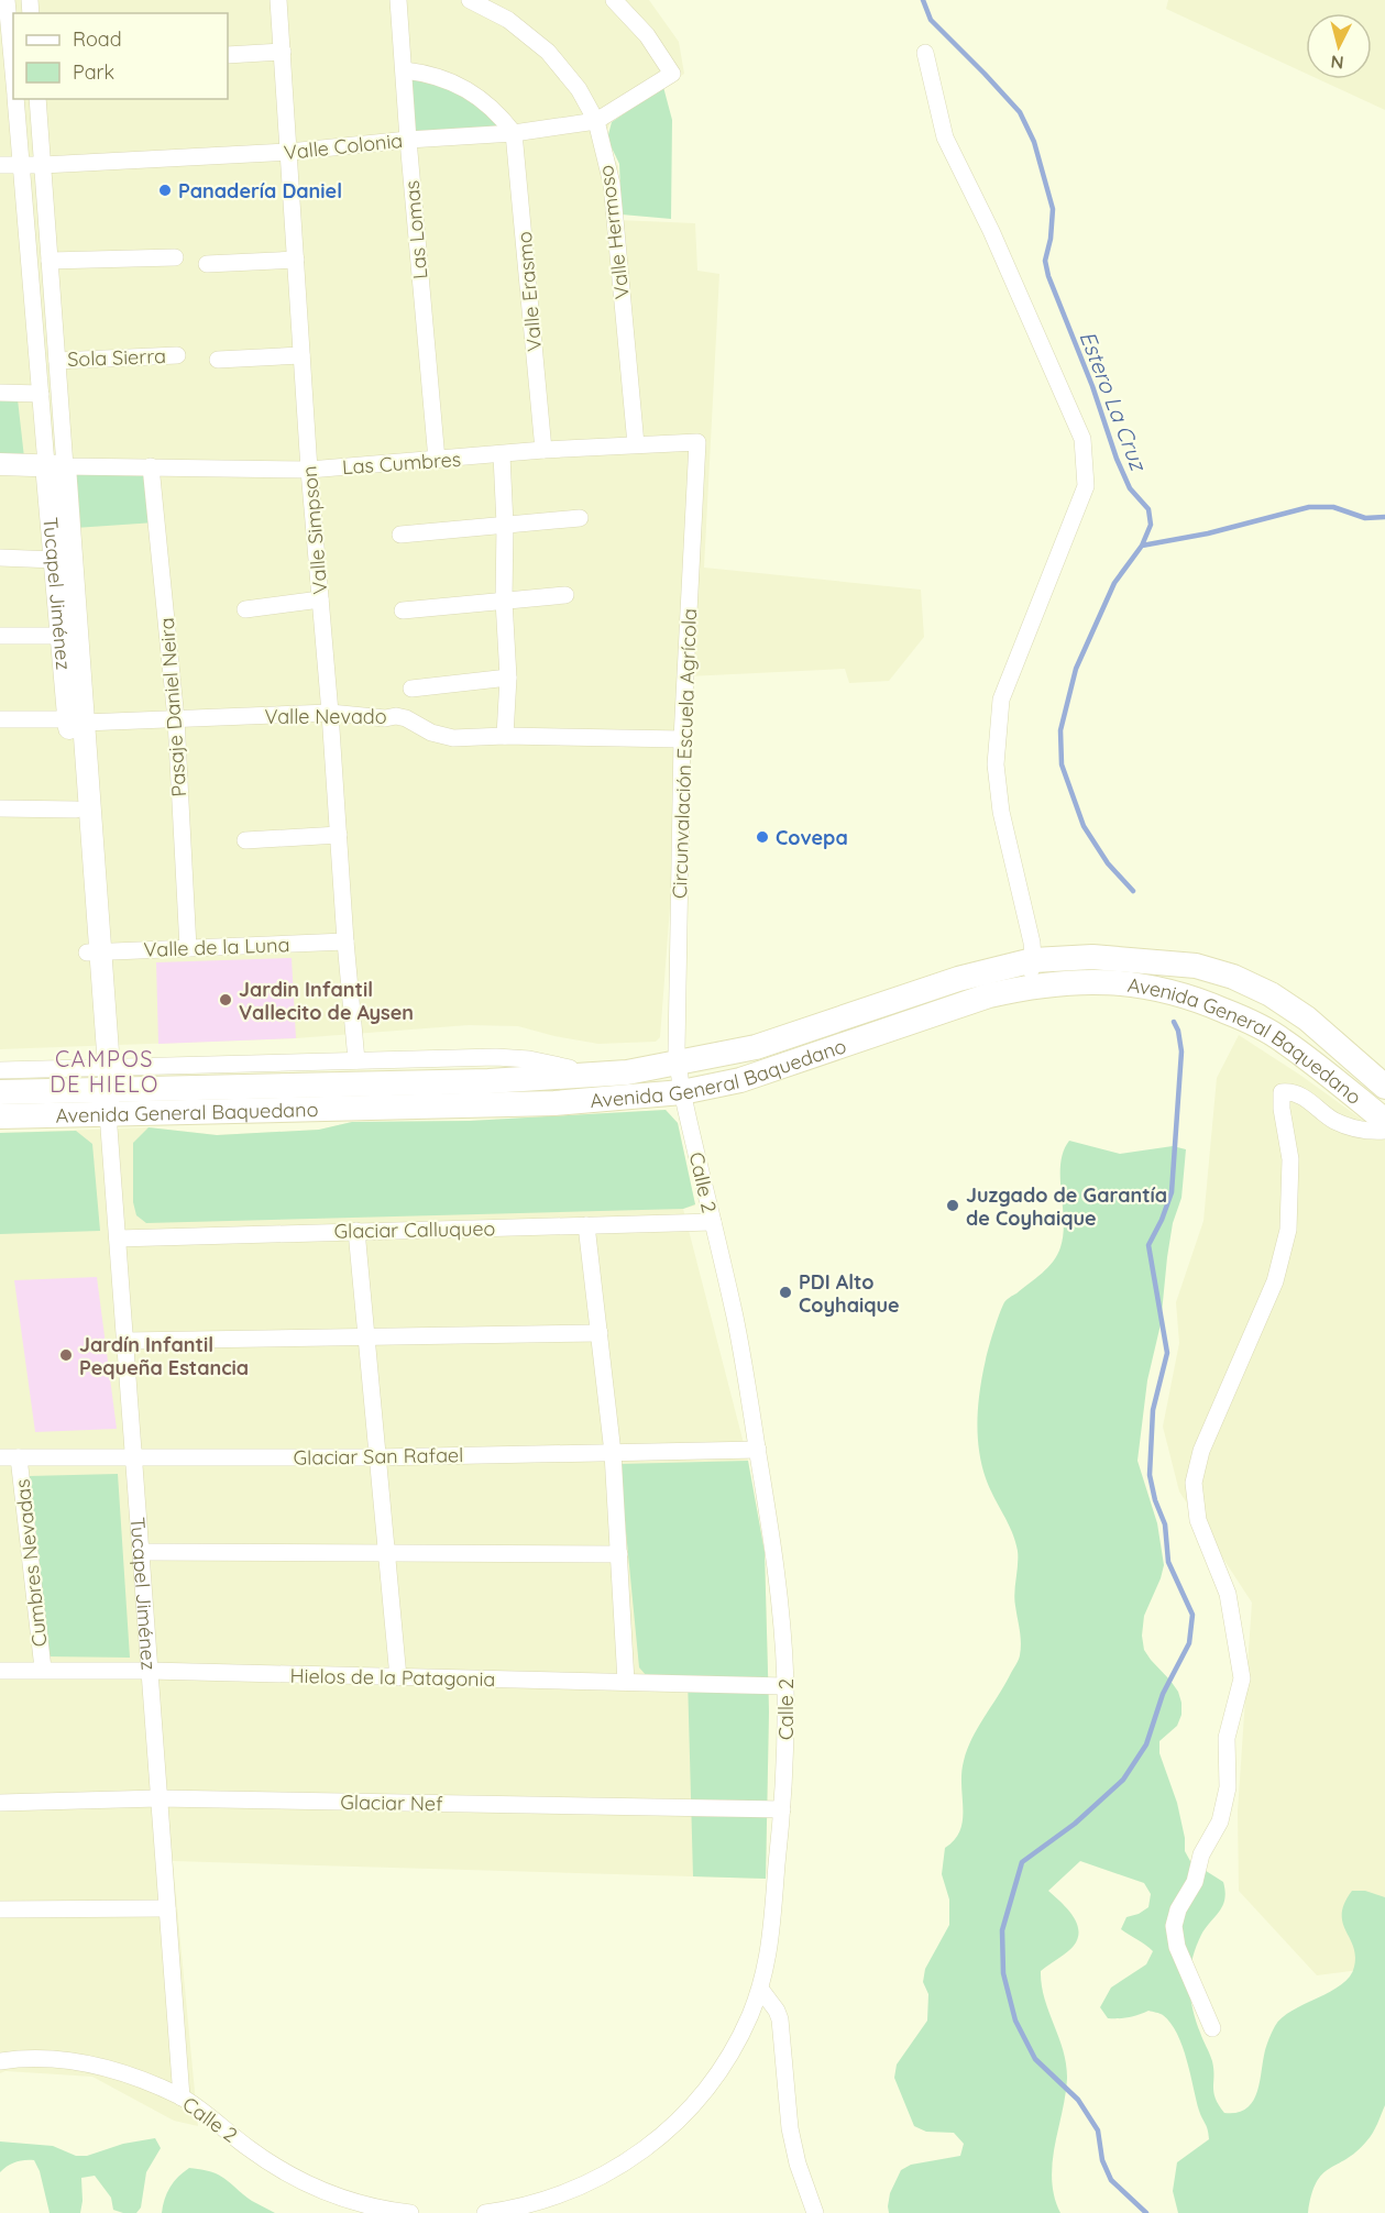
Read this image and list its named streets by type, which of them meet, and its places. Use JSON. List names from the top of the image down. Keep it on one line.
{"streets":{"main road":["Avenida General Baquedano"],"street":["Valle Colonia","Las Lomas","Valle Hermoso","Valle Erasmo","Sola Sierra","Las Cumbres","Valle Simpson","Tucapel Jiménez","Pasaje Daniel Neira","Valle Nevado","Circunvalación Escuela Agrícola","Valle de la Luna","Calle 2","Glaciar Calluqueo","Glaciar San Rafael","Cumbres Nevadas","Hielos de la Patagonia","Glaciar Nef"]},"crossings":[["Valle Colonia","Las Lomas"],["Valle Colonia","Valle Hermoso"],["Valle Colonia","Valle Erasmo"],["Valle Colonia","Valle Simpson"],["Valle Colonia","Tucapel Jiménez"],["Las Lomas","Las Cumbres"],["Valle Hermoso","Las Cumbres"],["Valle Erasmo","Las Cumbres"],["Sola Sierra","Tucapel Jiménez"],["Las Cumbres","Valle Simpson"],["Las Cumbres","Tucapel Jiménez"],["Las Cumbres","Pasaje Daniel Neira"],["Las Cumbres","Circunvalación Escuela Agrícola"],["Valle Simpson","Valle Nevado"],["Valle Simpson","Valle de la Luna"],["Valle Simpson","Avenida General Baquedano"],["Tucapel Jiménez","Valle Nevado"],["Tucapel Jiménez","Valle de la Luna"],["Tucapel Jiménez","Avenida General Baquedano"],["Tucapel Jiménez","Calle 2"],["Tucapel Jiménez","Glaciar Calluqueo"],["Tucapel Jiménez","Glaciar San Rafael"],["Tucapel Jiménez","Hielos de la Patagonia"],["Tucapel Jiménez","Glaciar Nef"],["Pasaje Daniel Neira","Valle Nevado"],["Pasaje Daniel Neira","Valle de la Luna"],["Valle Nevado","Circunvalación Escuela Agrícola"],["Circunvalación Escuela Agrícola","Avenida General Baquedano"],["Circunvalación Escuela Agrícola","Calle 2"],["Avenida General Baquedano","Calle 2"],["Calle 2","Glaciar Calluqueo"],["Calle 2","Glaciar San Rafael"],["Calle 2","Hielos de la Patagonia"],["Calle 2","Glaciar Nef"],["Glaciar San Rafael","Cumbres Nevadas"],["Cumbres Nevadas","Hielos de la Patagonia"]],"districts":["CAMPOS DE HIELO"],"water":["Estero La Cruz"],"places":["Panadería Daniel","Covepa","Jardin Infantil Vallecito de Aysen","Juzgado de Garantía de Coyhaique","PDI Alto Coyhaique","Jardín Infantil Pequeña Estancia"],"legend":["Road","Park"],"north":"bottom"}
